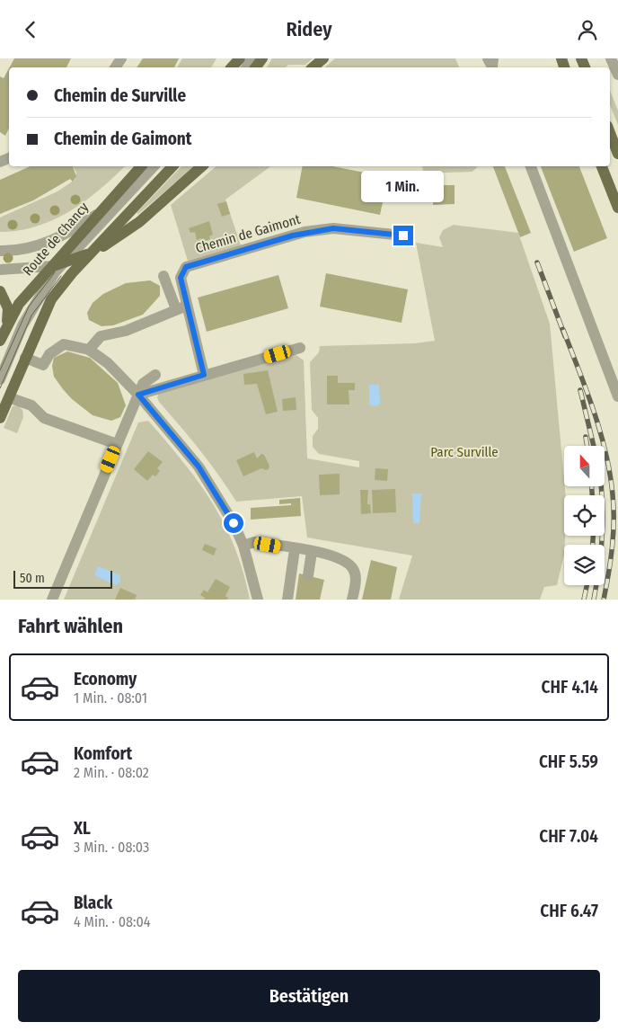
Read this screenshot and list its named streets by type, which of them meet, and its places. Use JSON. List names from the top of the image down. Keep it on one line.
{"streets":{"main road":["Route de Chancy"],"street":["Chemin de Gaimont"]},"parks":["Parc Surville"],"scale_bar":"50 m","north":"top","page":{"header":"Ridey","banner":["Chemin de Surville","Chemin de Gaimont"],"bubble":"1 Min.","scale":"50 m","heading":"Fahrt wählen","list":[{"name":"Economy","note":"1 Min. · 08:01","value":"CHF 4.14"},{"name":"Komfort","note":"2 Min. · 08:02","value":"CHF 5.59"},{"name":"XL","note":"3 Min. · 08:03","value":"CHF 7.04"},{"name":"Black","note":"4 Min. · 08:04","value":"CHF 6.47"}],"buttons":"Bestätigen"}}
